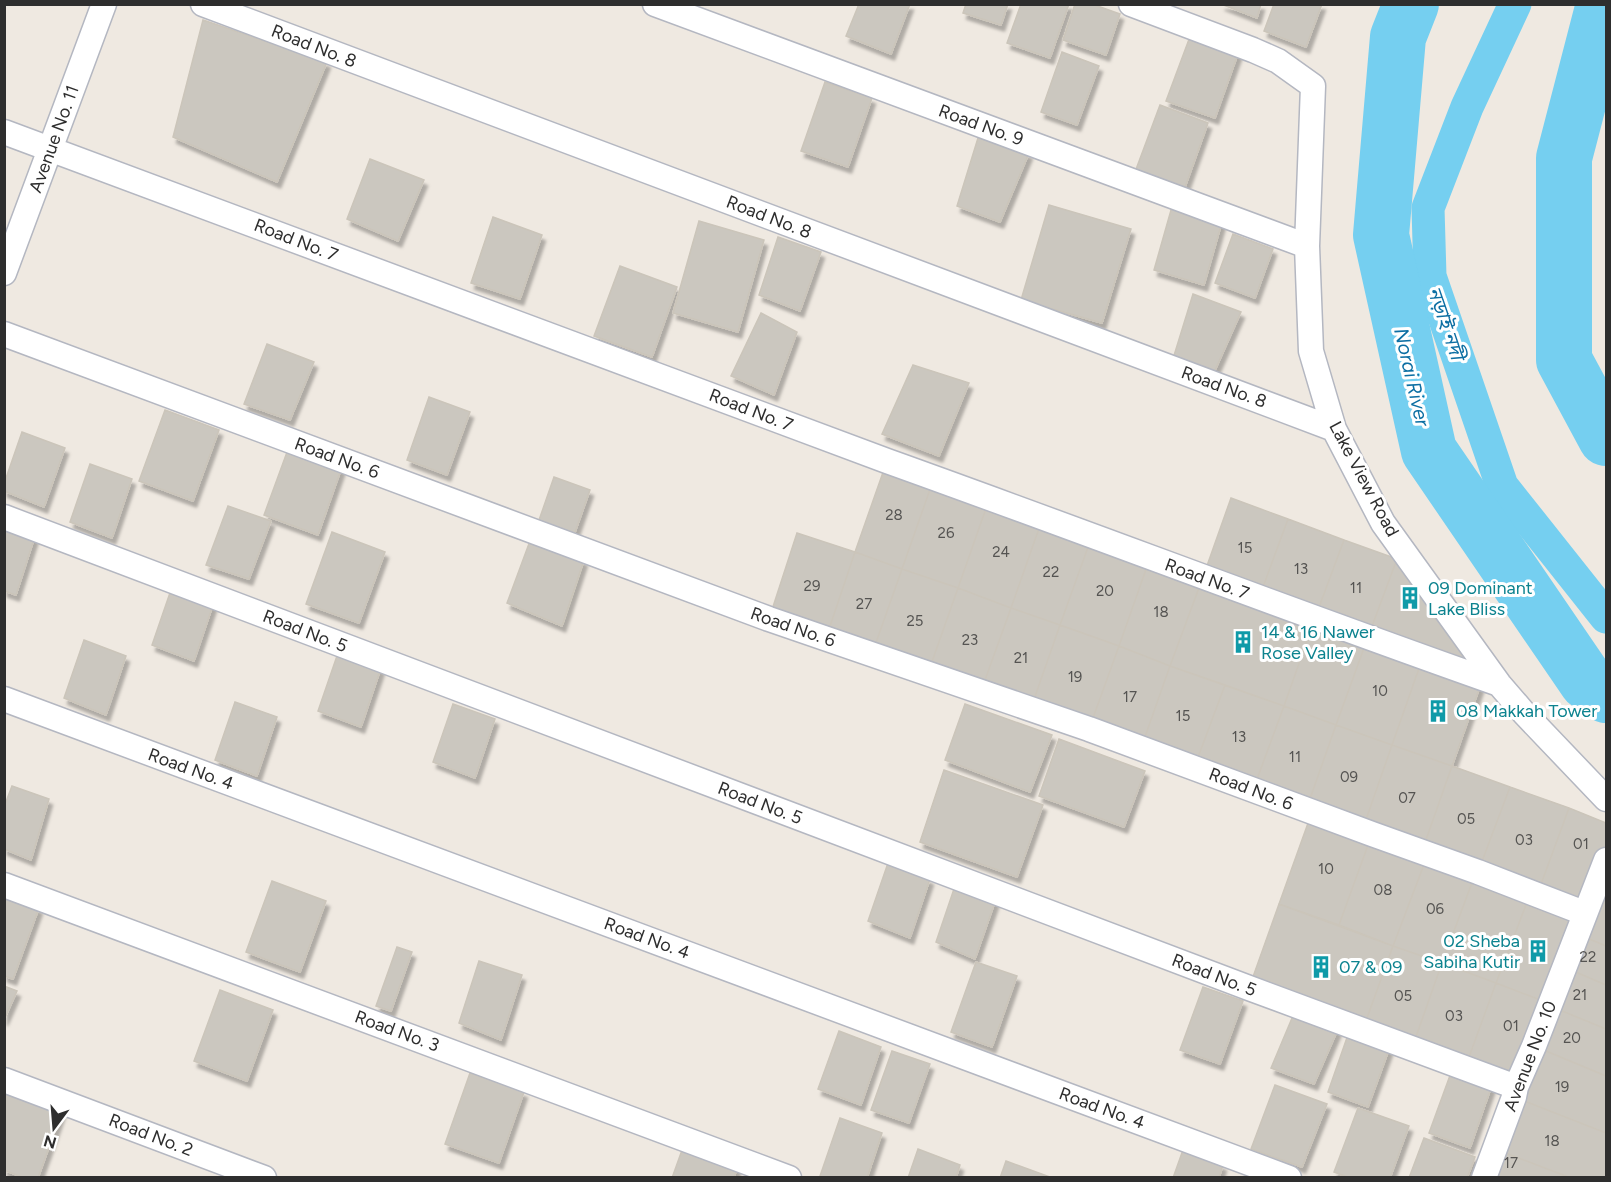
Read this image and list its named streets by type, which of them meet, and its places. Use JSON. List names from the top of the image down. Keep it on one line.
{"streets":{"street":["Road No. 8","Road No. 9","Avenue No. 11","Road No. 7","Road No. 6","Lake View Road","Road No. 5","Road No. 4","Road No. 3","Avenue No. 10","Road No. 2"]},"crossings":[["Road No. 8","Lake View Road"],["Road No. 9","Lake View Road"],["Avenue No. 11","Road No. 7"],["Road No. 7","Lake View Road"],["Road No. 6","Avenue No. 10"],["Road No. 5","Avenue No. 10"]],"water":["নড়াই নদী","Norai River"],"places":{"building":["09 Dominant Lake Bliss","14 & 16 Nawer Rose Valley","08 Makkah Tower","02 Sheba Sabiha Kutir","07 & 09"]},"house_numbers":["28","26","15","24","13","22","29","11","20","27","18","25","23","21","19","10","17","15","13","11","09","07","05","03","01","10","08","06","22","21","05","03","01","20","19","18","17"],"north":"bottom"}
